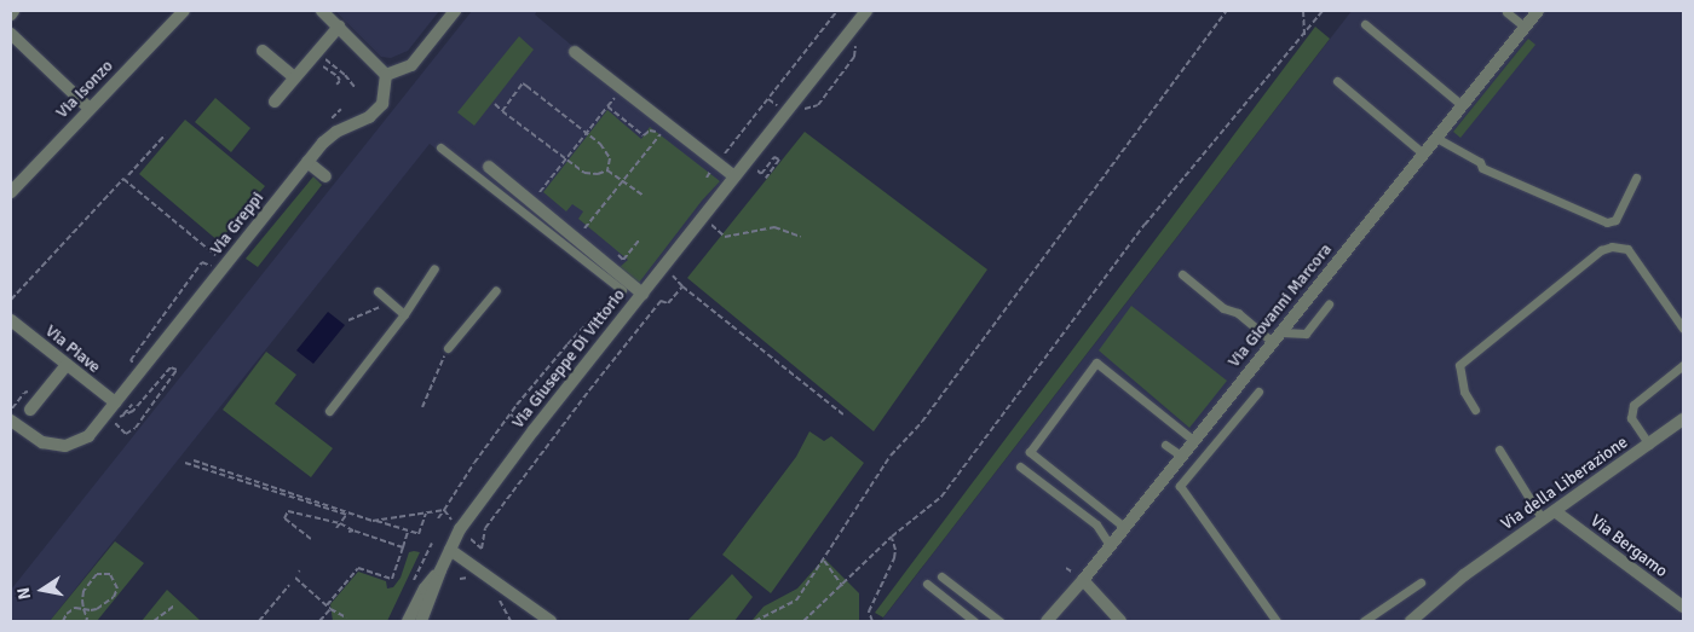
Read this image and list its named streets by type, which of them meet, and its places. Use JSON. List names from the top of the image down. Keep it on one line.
{"streets":{"street":["Via Isonzo","Via Greppi","Via Giovanni Marcora","Via Piave","Via Giuseppe Di Vittorio","Via della Liberazione","Via Bergamo"]},"crossings":[["Via Greppi","Via Piave"],["Via della Liberazione","Via Bergamo"]],"north":"left"}
